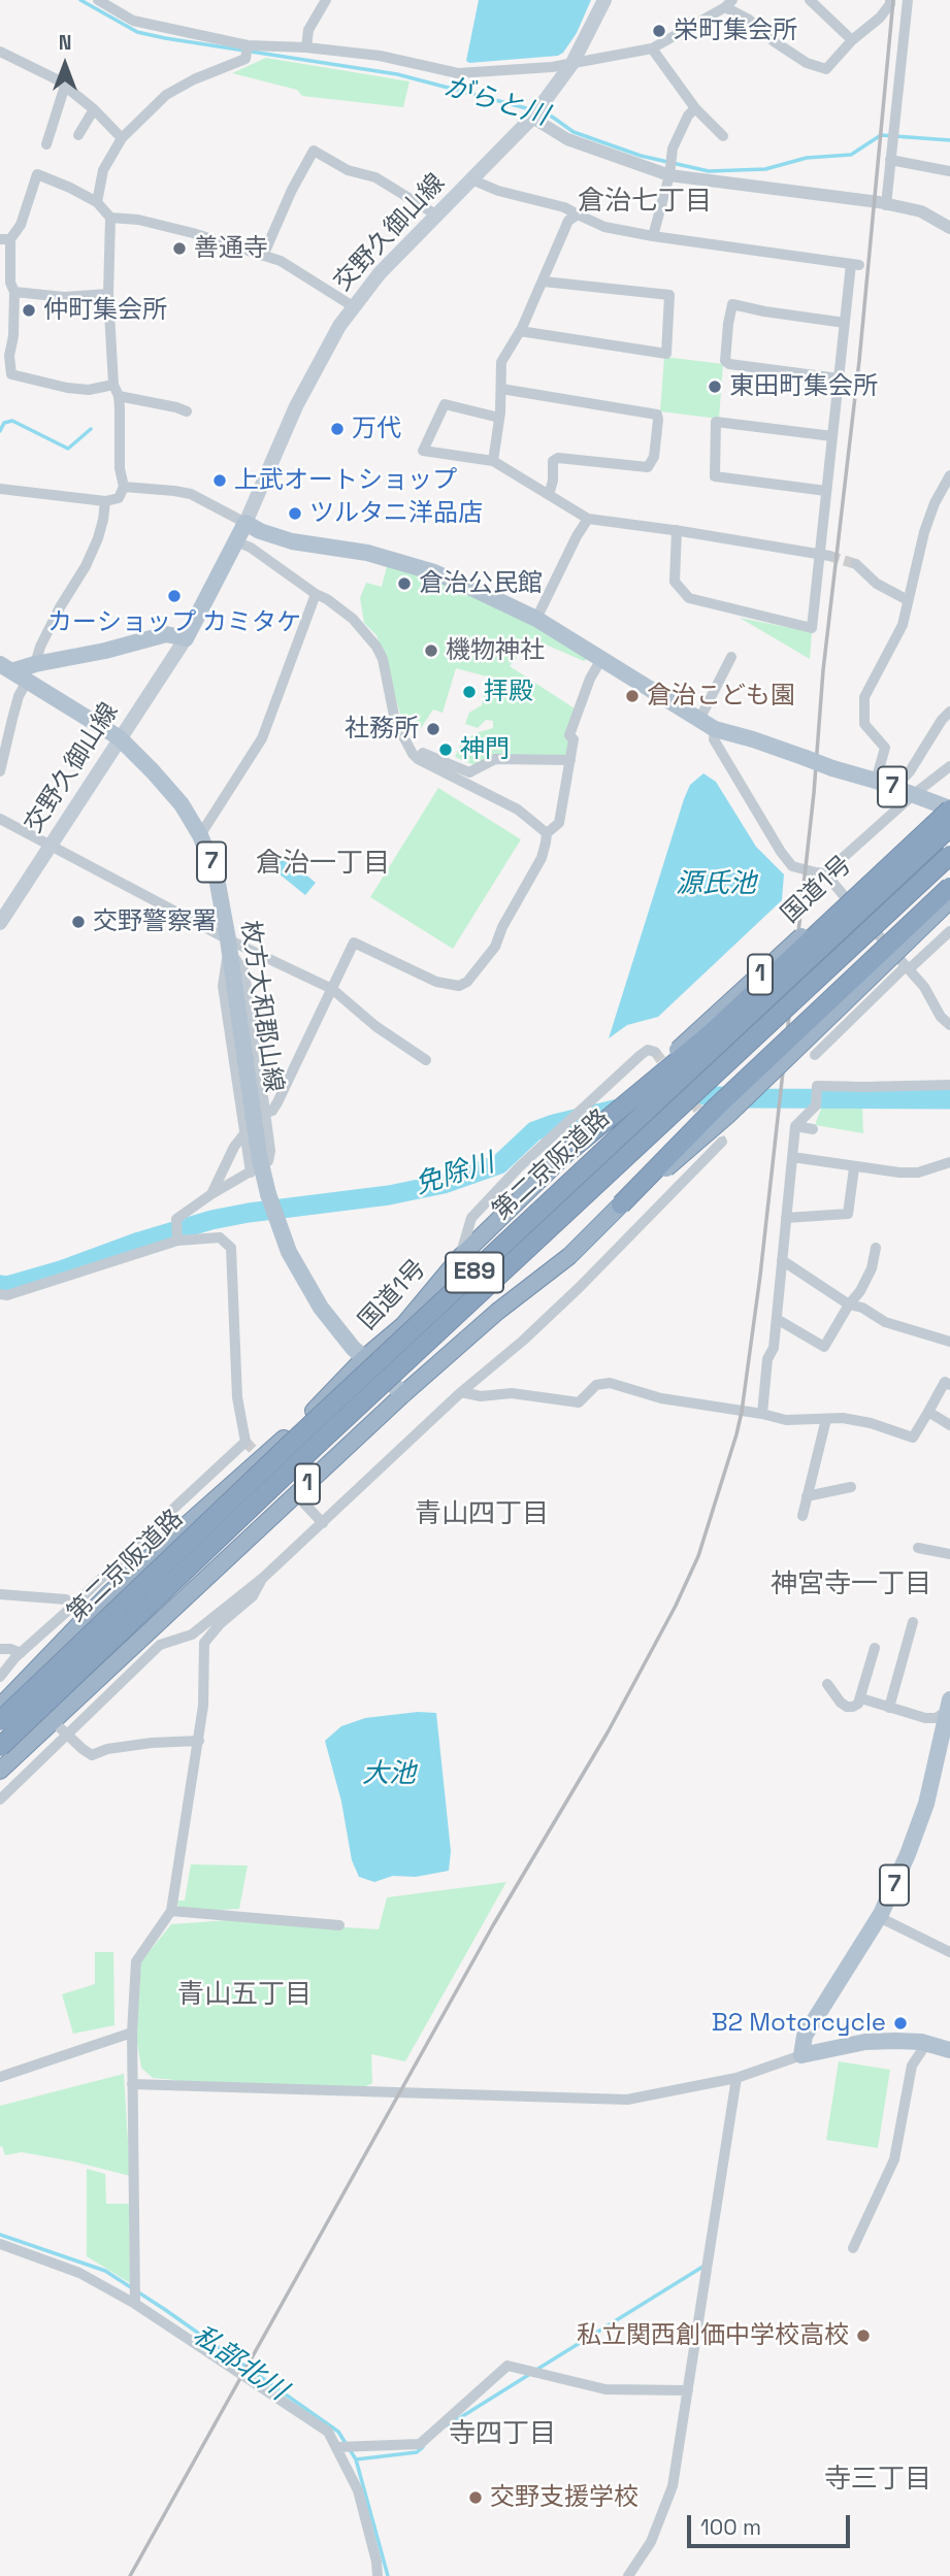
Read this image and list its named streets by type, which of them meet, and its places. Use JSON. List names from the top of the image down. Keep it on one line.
{"streets":{"highway":["国道1号","1","第二京阪道路","E89"],"main road":["交野久御山線","7","枚方大和郡山線"]},"crossings":[["交野久御山線","7"],["交野久御山線","枚方大和郡山線"],["国道1号","枚方大和郡山線"],["1","枚方大和郡山線"]],"districts":["倉治七丁目","倉治一丁目","青山四丁目","神宮寺一丁目","青山五丁目","寺四丁目","寺三丁目"],"water":["がらと川","源氏池","免除川","大池","私部北川"],"places":["栄町集会所","善通寺","仲町集会所","東田町集会所","万代","上武オートショップ","ツルタニ洋品店","倉治公民館","カーショップ カミタケ","機物神社","拝殿","倉治こども園","社務所","神門","交野警察署","B2 Motorcycle","私立関西創価中学校高校","交野支援学校"],"scale_bar":"100 m","north":"top"}
